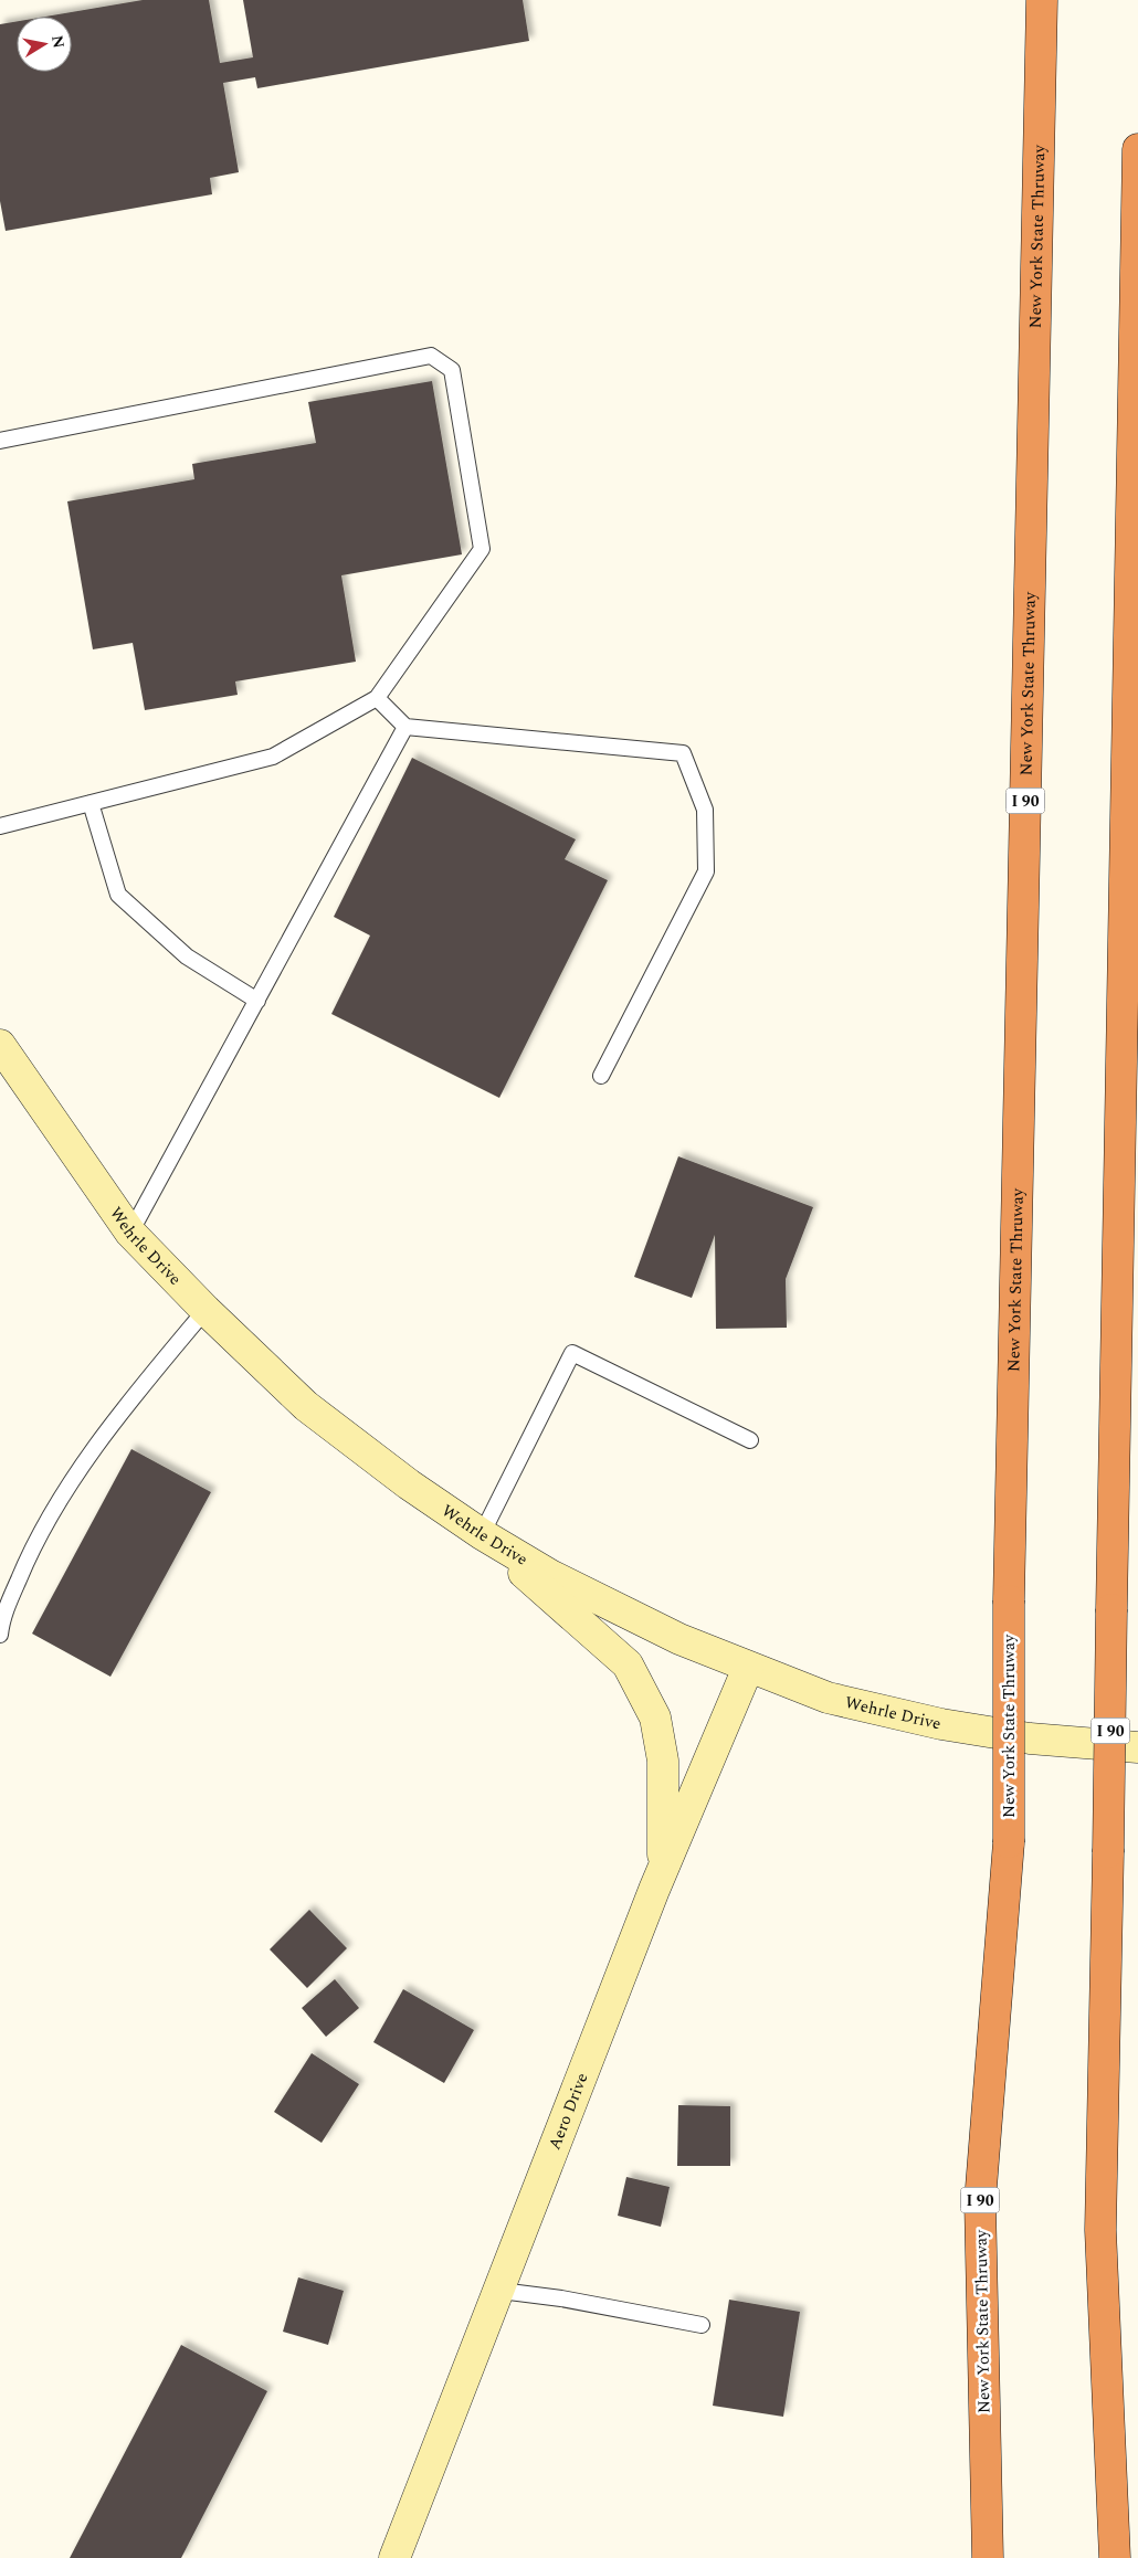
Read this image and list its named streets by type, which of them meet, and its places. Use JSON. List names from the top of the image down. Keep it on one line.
{"streets":{"highway":["New York State Thruway","I 90"],"street":["Wehrle Drive","Aero Drive"]},"crossings":[["Wehrle Drive","Aero Drive"]],"north":"right"}
